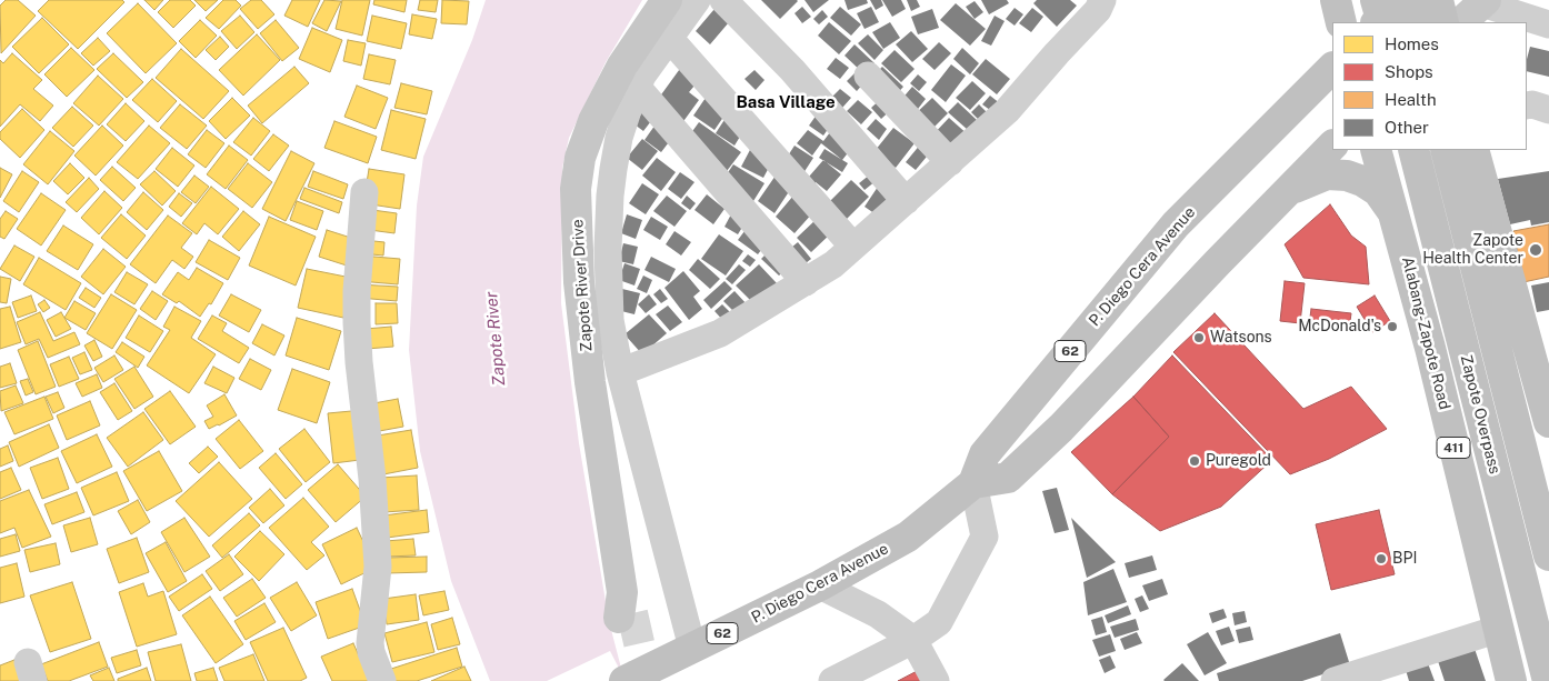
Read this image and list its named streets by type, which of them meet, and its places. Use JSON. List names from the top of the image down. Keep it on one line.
{"streets":{"highway":["P. Diego Cera Avenue","Alabang-Zapote Road","62","Zapote Overpass","411"],"main road":["Zapote River Drive"]},"districts":["Basa Village"],"water":["Zapote River"],"places":["Zapote Health Center","McDonald's","Watsons","Puregold","BPI"],"legend":["Homes","Shops","Health","Other"]}
